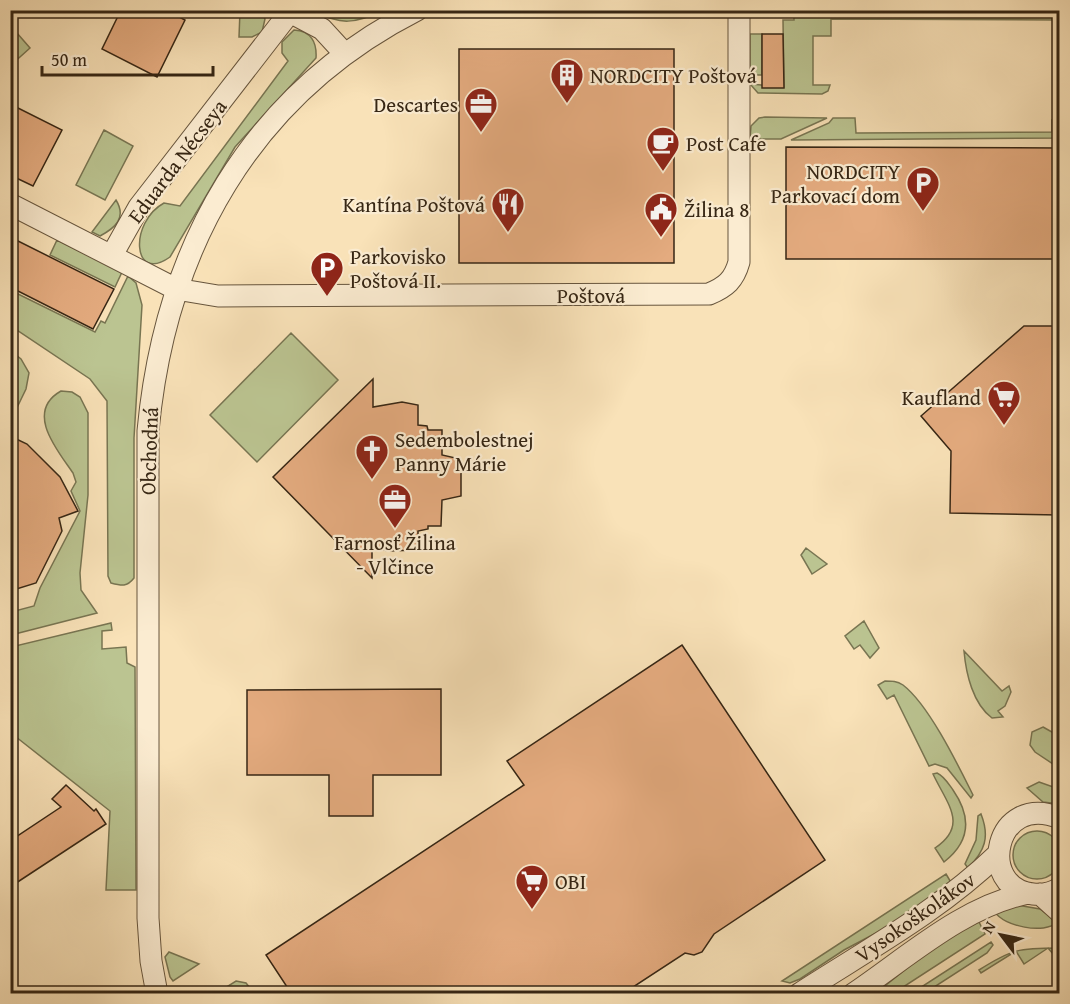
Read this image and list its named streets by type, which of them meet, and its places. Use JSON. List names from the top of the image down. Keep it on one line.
{"streets":{"street":["Eduarda Nécseya","Poštová","Obchodná","Vysokoškolákov"]},"crossings":[["Eduarda Nécseya","Obchodná"],["Poštová","Obchodná"]],"places":{"building":["NORDCITY Poštová"],"office":["Descartes","Farnosť Žilina - Vlčince"],"cafe":["Post Cafe"],"parking":["NORDCITY Parkovací dom","Parkovisko Poštová II."],"restaurant":["Kantína Poštová"],"public building":["Žilina 8"],"supermarket":["Kaufland","OBI"],"church":["Sedembolestnej Panny Márie"]},"scale_bar":"50 m","north":"top left"}
